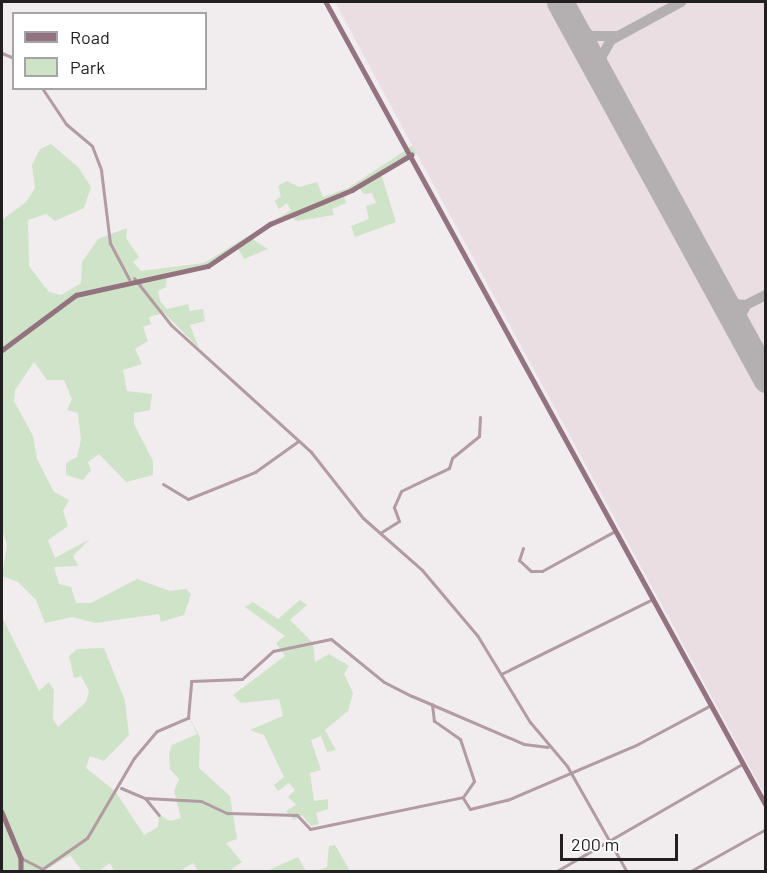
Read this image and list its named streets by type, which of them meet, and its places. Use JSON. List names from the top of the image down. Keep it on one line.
{"legend":["Road","Park"],"scale_bar":"200 m"}
